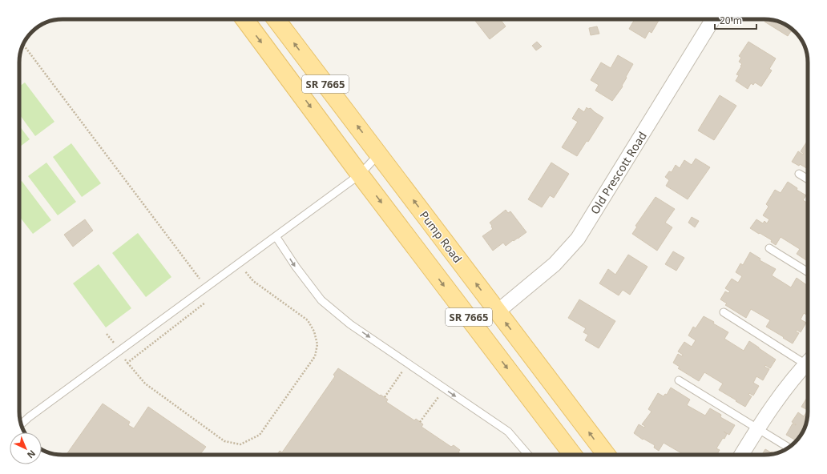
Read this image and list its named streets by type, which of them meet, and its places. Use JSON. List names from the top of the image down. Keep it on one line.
{"streets":{"main road":["SR 7665","Pump Road"],"street":["Old Prescott Road"]},"crossings":[["Old Prescott Road","Pump Road"]],"scale_bar":"20 m","north":"bottom right"}
